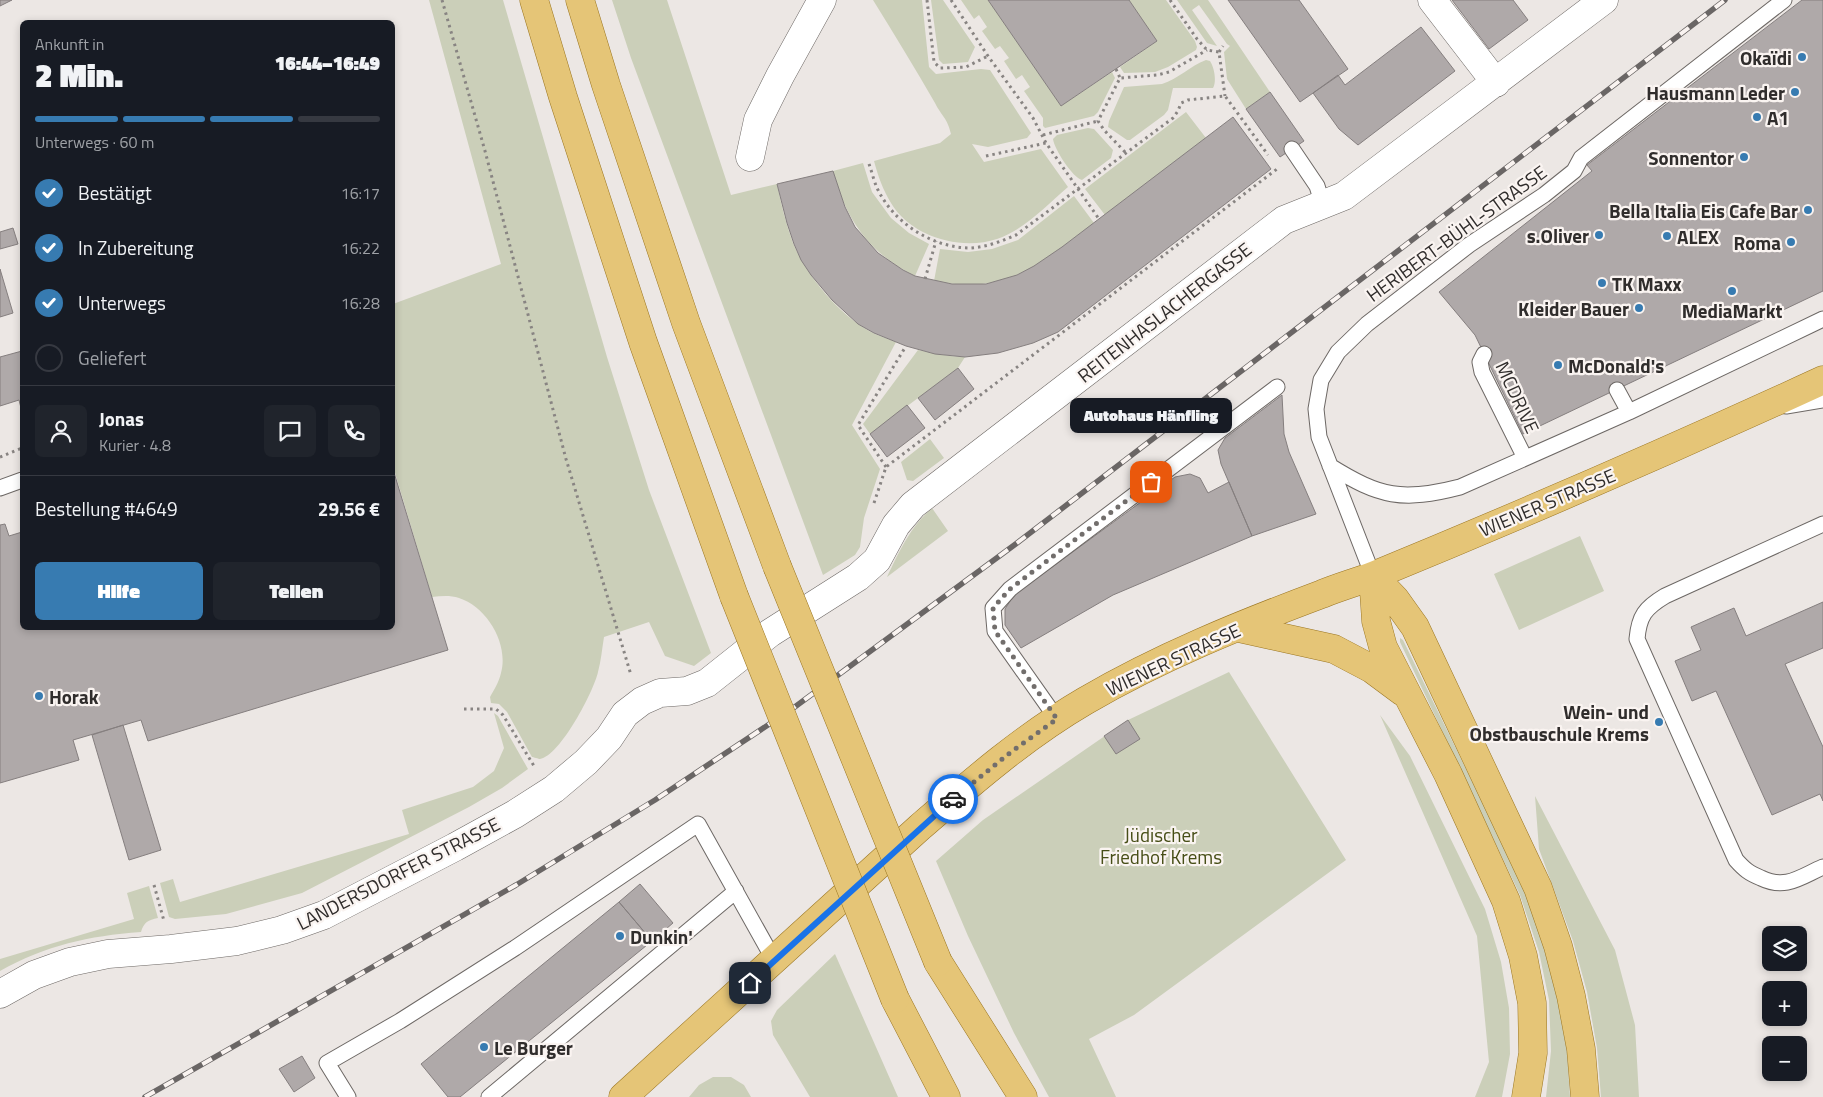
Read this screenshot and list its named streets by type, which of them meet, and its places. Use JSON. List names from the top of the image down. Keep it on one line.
{"streets":{"main road":["WIENER STRASSE"],"street":["REITENHASLACHERGASSE","LANDERSDORFER STRASSE"],"lane":["HERIBERT-BÜHL-STRASSE","MCDRIVE"]},"crossings":[["HERIBERT-BÜHL-STRASSE","WIENER STRASSE"],["REITENHASLACHERGASSE","LANDERSDORFER STRASSE"]],"parks":["Jüdischer Friedhof Krems"],"places":["Okaïdi","Hausmann Leder","A1","Sonnentor","Bella Italia Eis Cafe Bar","s.Oliver","ALEX","Roma","TK Maxx","MediaMarkt","Kleider Bauer","McDonald's","Autohaus Hänfling","Horak","Wein- und Obstbauschule Krems","Dunkin'","Le Burger"],"page":{"heading":["2 Min.","Ankunft in","16:44–16:49"],"panel":["Jonas","Kurier · 4.8","Bestellung #4649","29.56 €"],"bar":"Unterwegs · 60 m","list":[["Bestätigt","16:17"],["In Zubereitung","16:22"],["Unterwegs","16:28"],"Geliefert"],"bubble":"Autohaus Hänfling","buttons":["Hilfe","Teilen"],"map_buttons":["+","−"]}}
